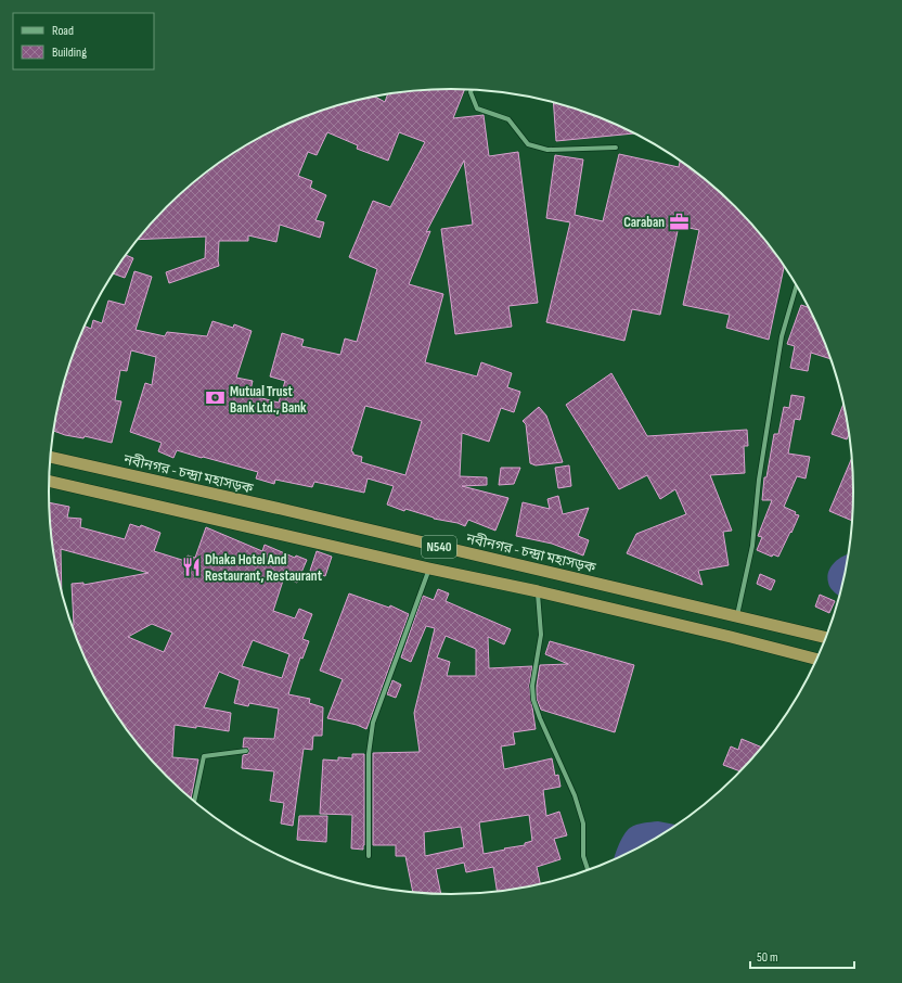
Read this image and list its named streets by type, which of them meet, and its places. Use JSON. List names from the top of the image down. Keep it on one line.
{"streets":{"highway":["নবীনগর - চন্দ্রা মহাসড়ক","N540"]},"places":{"office":["Caraban"],"bank":["Mutual Trust Bank Ltd., Bank"],"restaurant":["Dhaka Hotel And Restaurant, Restaurant"]},"legend":["Road","Building"],"scale_bar":"50 m"}
